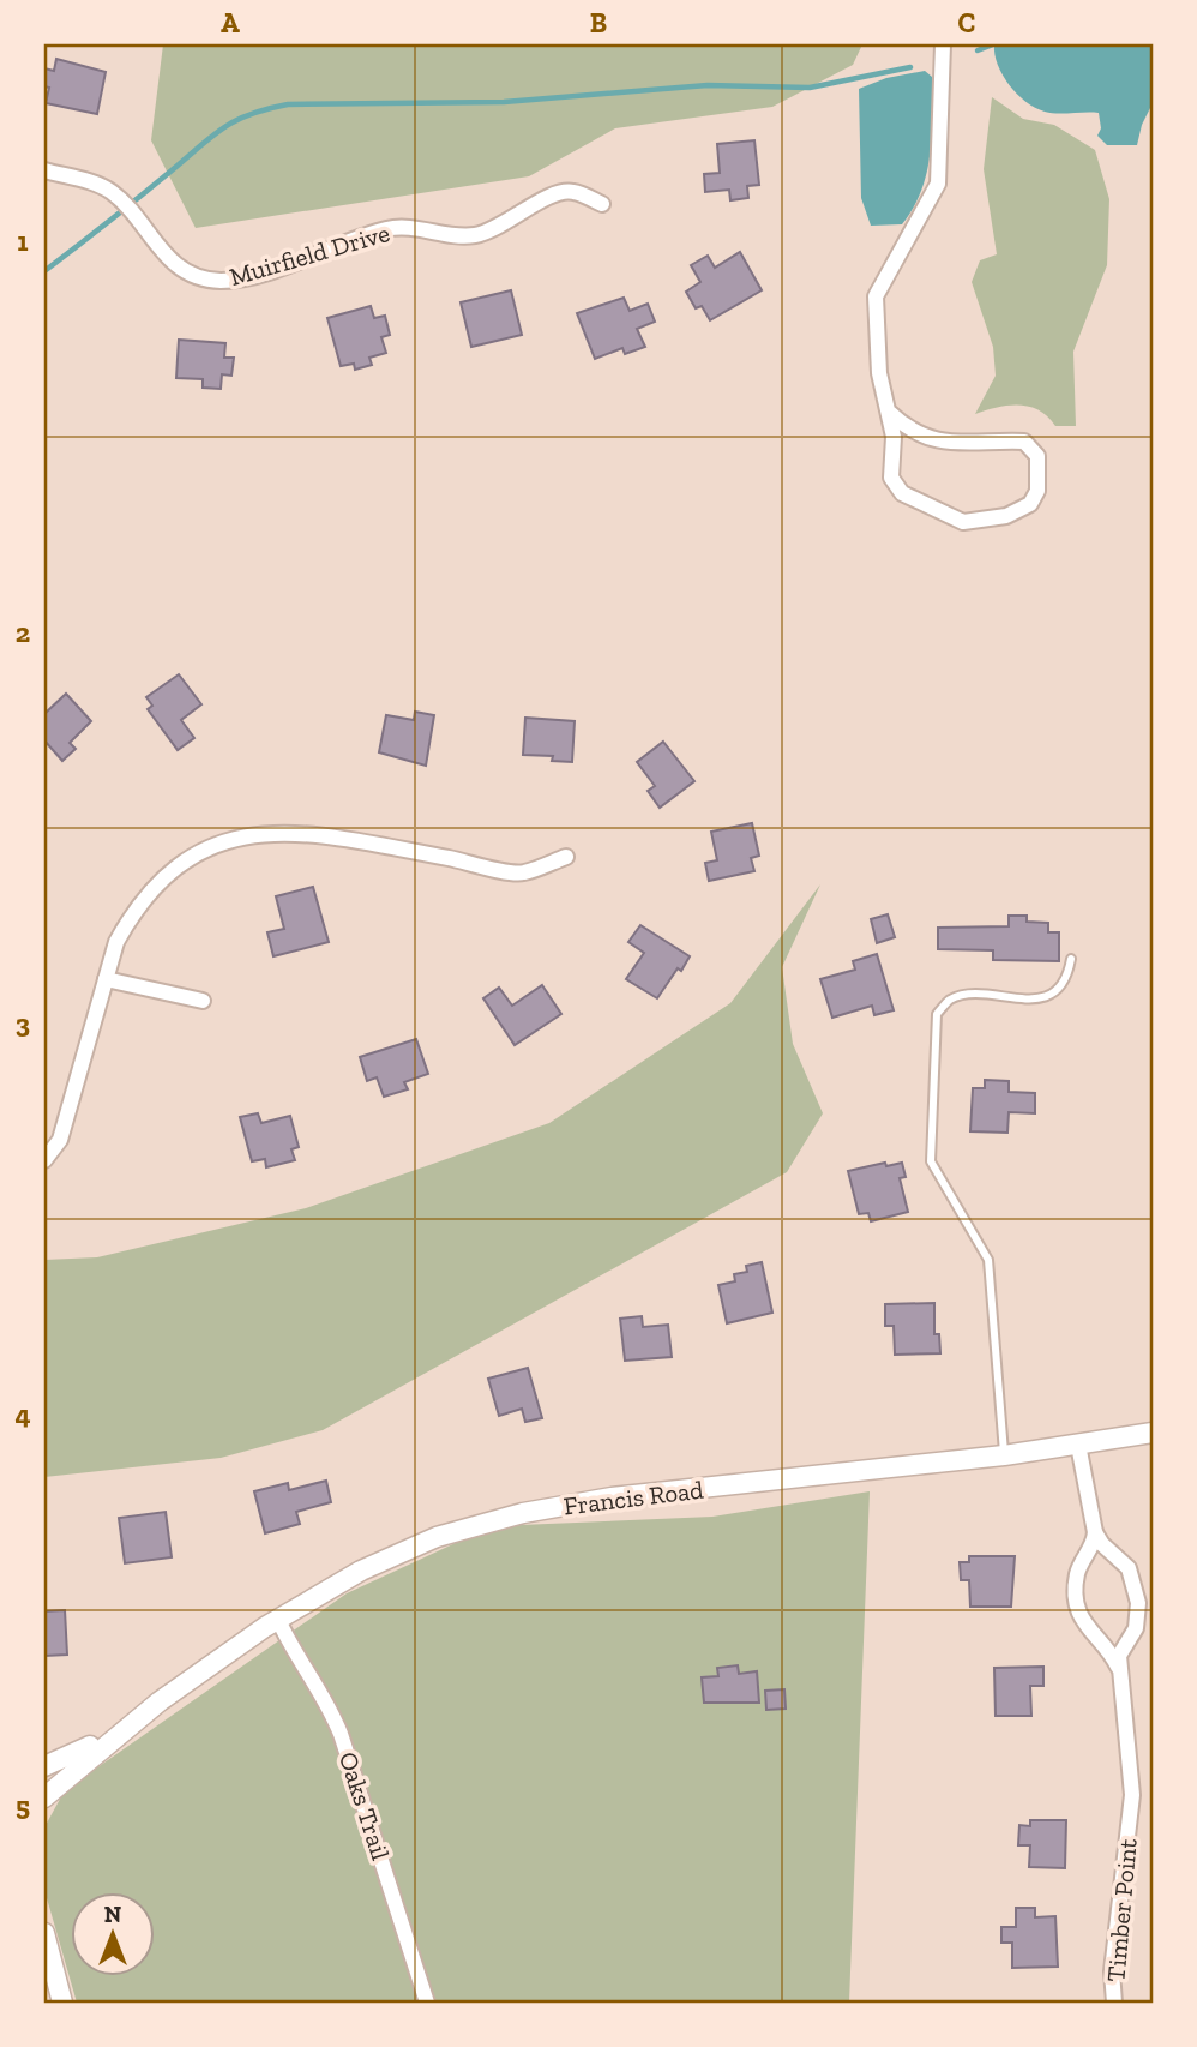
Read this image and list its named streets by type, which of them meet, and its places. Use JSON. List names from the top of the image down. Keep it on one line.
{"streets":{"street":["Muirfield Drive","Francis Road","Oaks Trail","Timber Point"]},"crossings":[["Francis Road","Oaks Trail"]],"north":"top","grid":{"columns":["A","B","C"],"rows":["1","2","3","4","5"]}}
